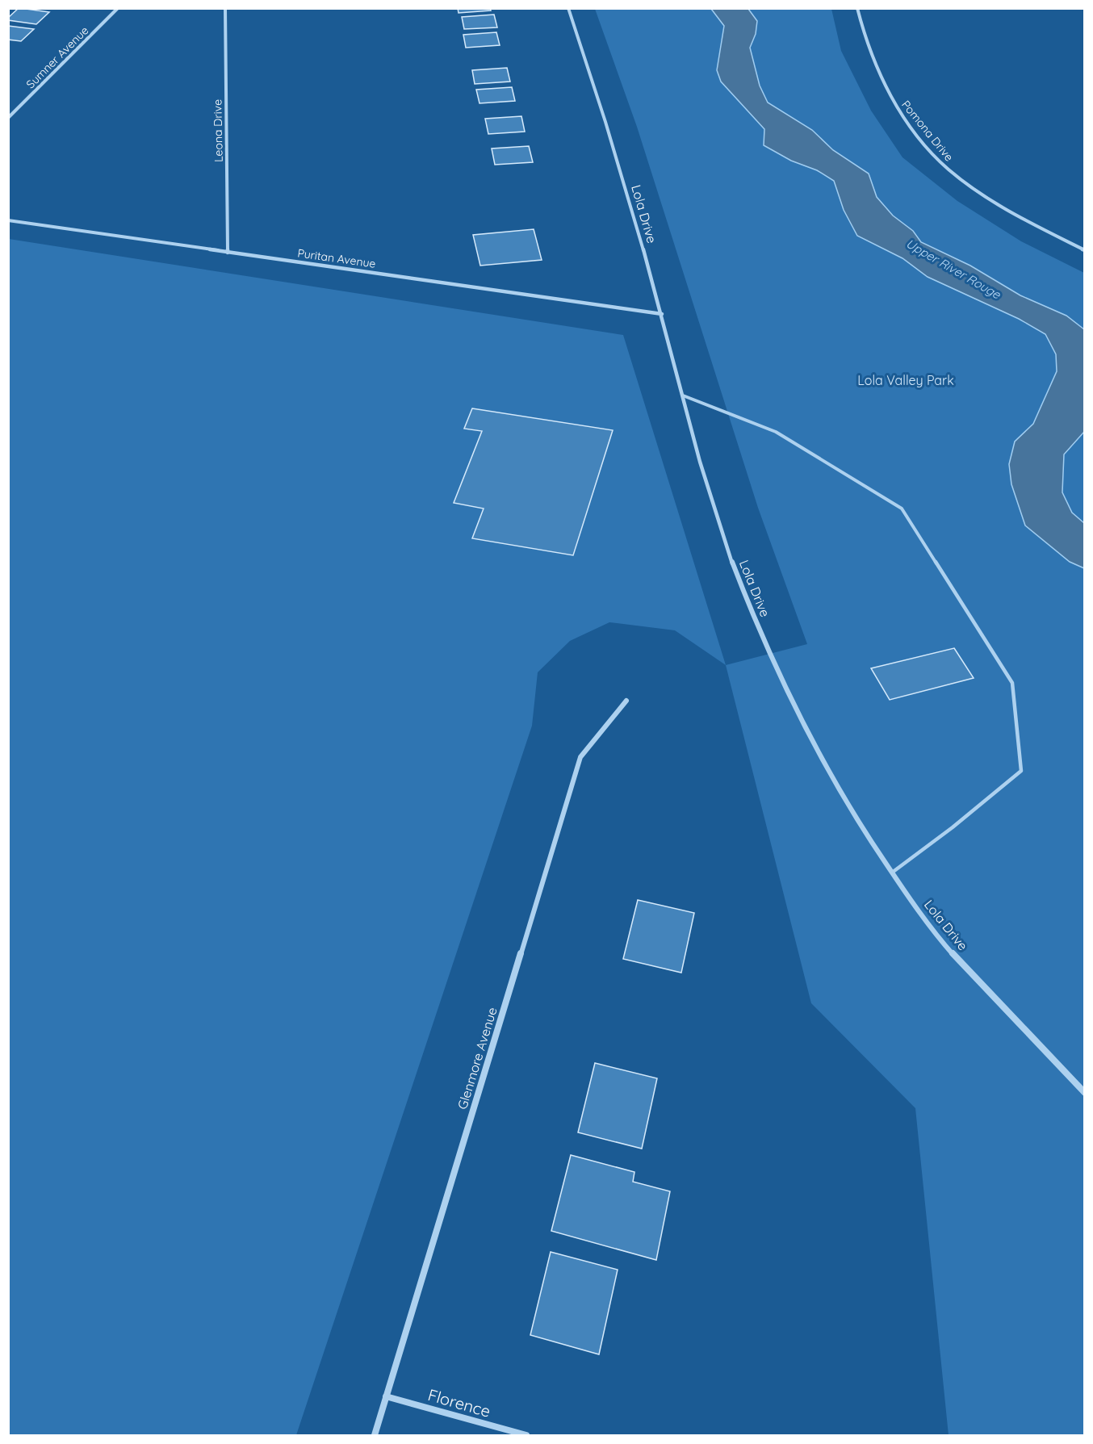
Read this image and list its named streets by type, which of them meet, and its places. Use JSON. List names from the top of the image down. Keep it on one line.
{"streets":{"street":["Sumner Avenue","Leona Drive","Pomona Drive","Lola Drive","Puritan Avenue","Glenmore Avenue","Florence"]},"crossings":[["Leona Drive","Puritan Avenue"],["Lola Drive","Puritan Avenue"],["Glenmore Avenue","Florence"]],"water":["Upper River Rouge"],"parks":["Lola Valley Park"]}
